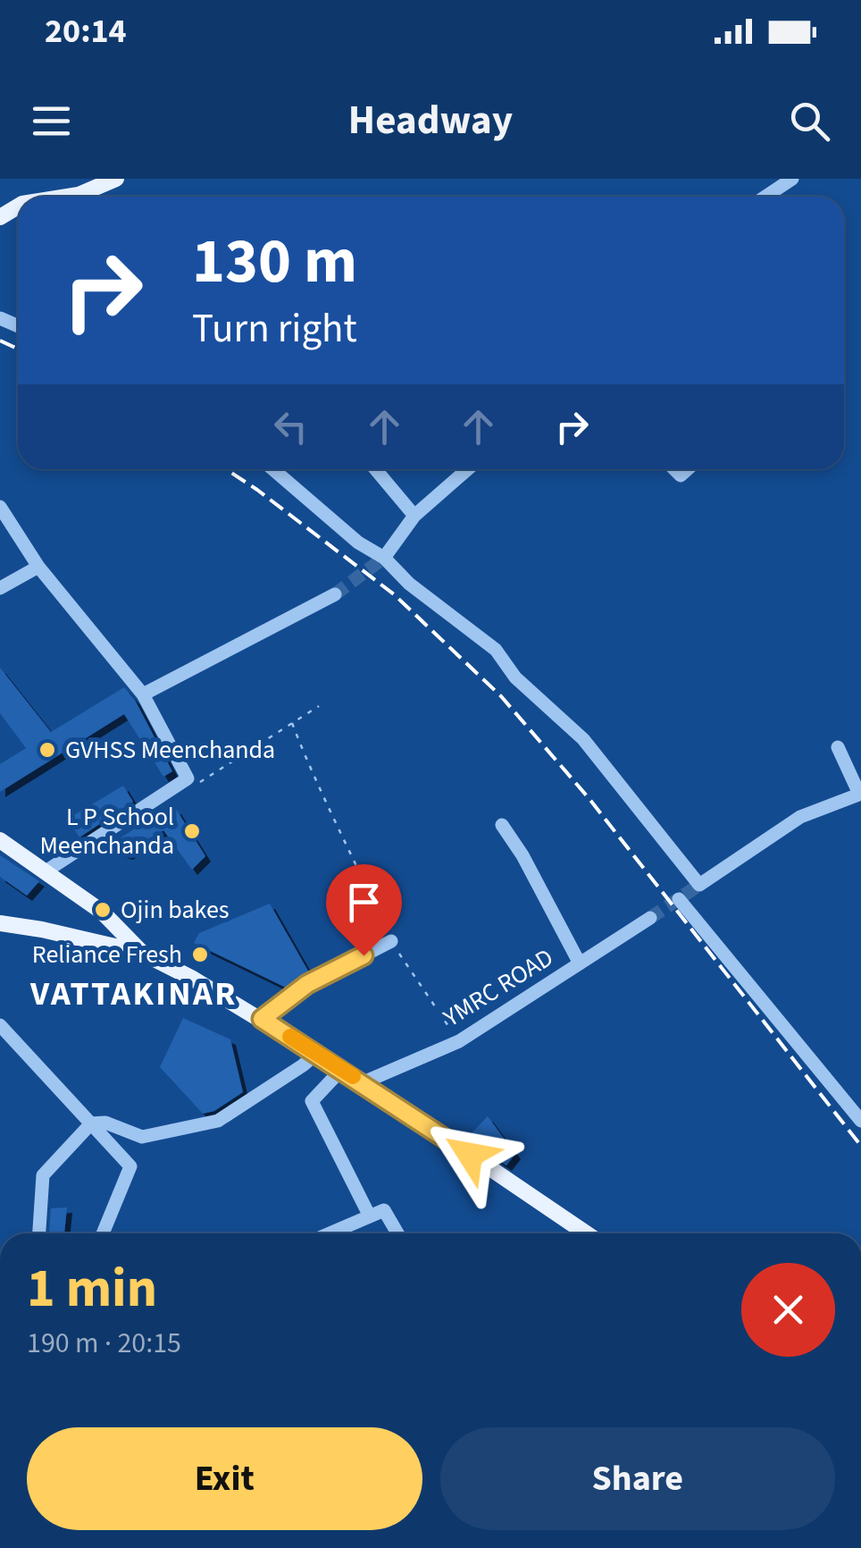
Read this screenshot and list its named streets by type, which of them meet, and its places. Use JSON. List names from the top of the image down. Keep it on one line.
{"streets":{"street":["YMRC ROAD"]},"districts":["VATTAKINAR"],"places":["GVHSS Meenchanda","L P School Meenchanda","Ojin bakes","Reliance Fresh"],"page":{"status":"20:14","header":"Headway","turn":["130 m","Turn right"],"heading":["1 min","190 m · 20:15"],"buttons":["Exit","Share"]}}
